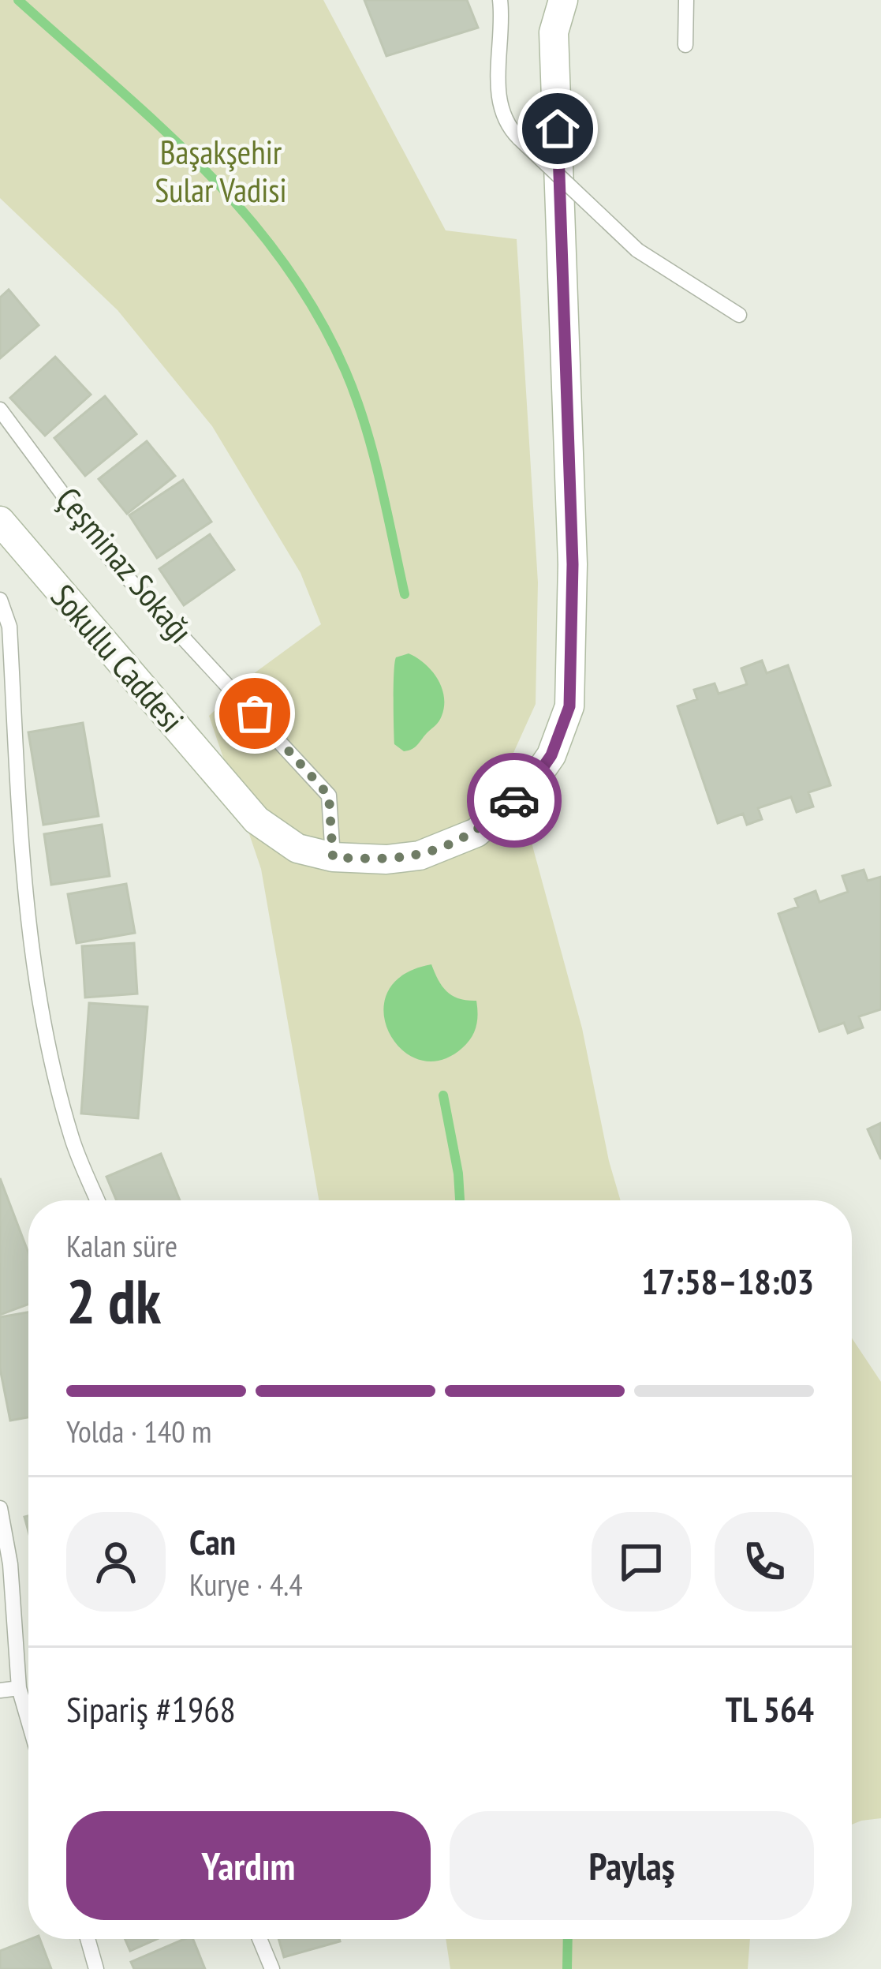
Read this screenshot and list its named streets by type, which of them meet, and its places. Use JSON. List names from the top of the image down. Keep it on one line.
{"streets":{"street":["Sokullu Caddesi"],"lane":["Çeşminaz Sokağı"]},"crossings":[["Çeşminaz Sokağı","Sokullu Caddesi"]],"parks":["Başakşehir Sular Vadisi"],"page":{"heading":["2 dk","Kalan süre","17:58–18:03"],"panel":["Can","Kurye · 4.4","Sipariş #1968","TL 564"],"bar":"Yolda · 140 m","buttons":["Yardım","Paylaş"]}}
